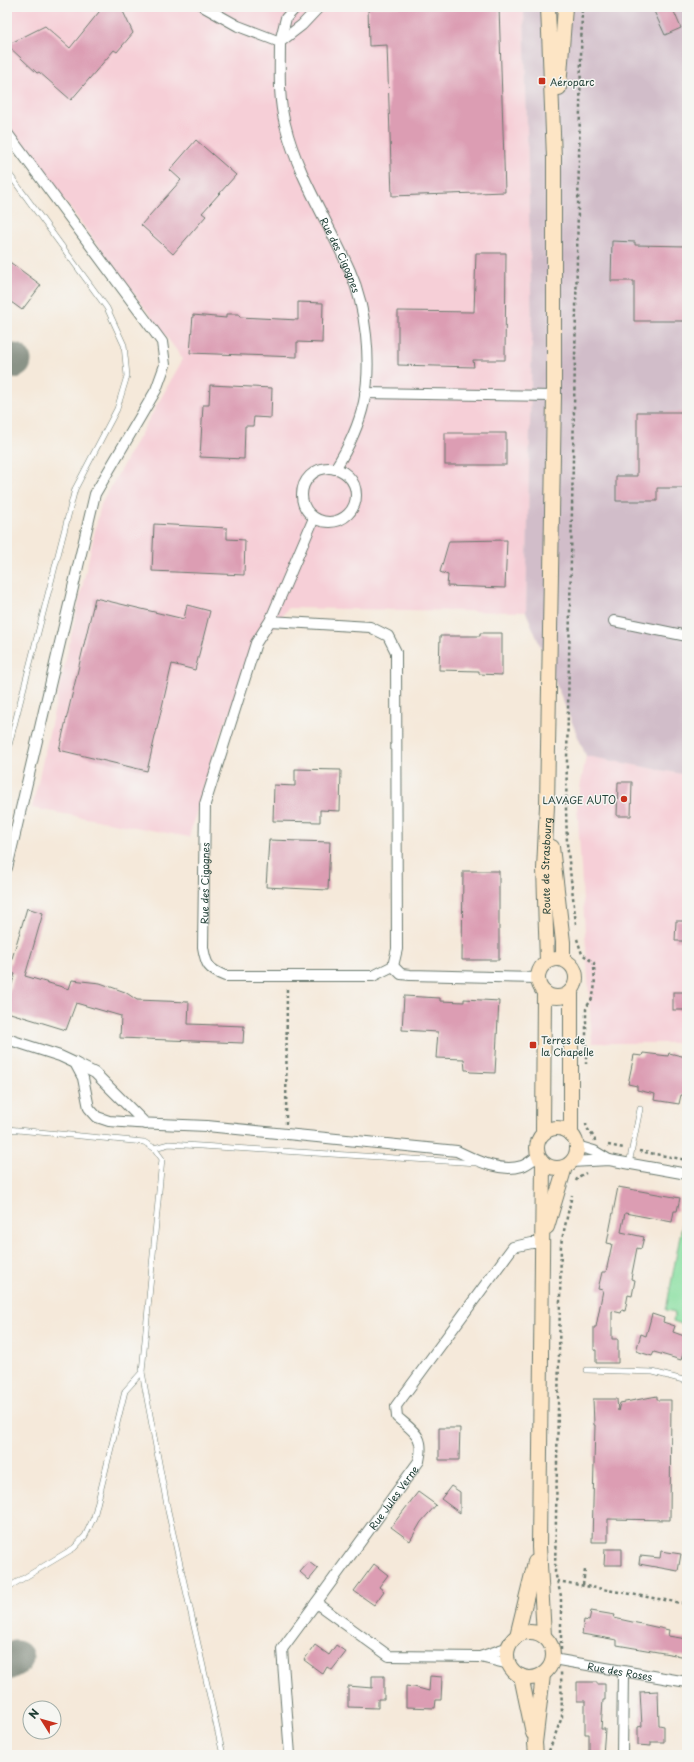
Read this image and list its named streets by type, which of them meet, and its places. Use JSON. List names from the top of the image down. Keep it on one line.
{"streets":{"main road":["Route de Strasbourg"],"street":["Rue des Cigognes","Rue Jules Verne","Rue des Roses"]},"places":{"transit":["Aéroparc","Terres de la Chapelle"],"other":["LAVAGE AUTO"]},"north":"top left"}
